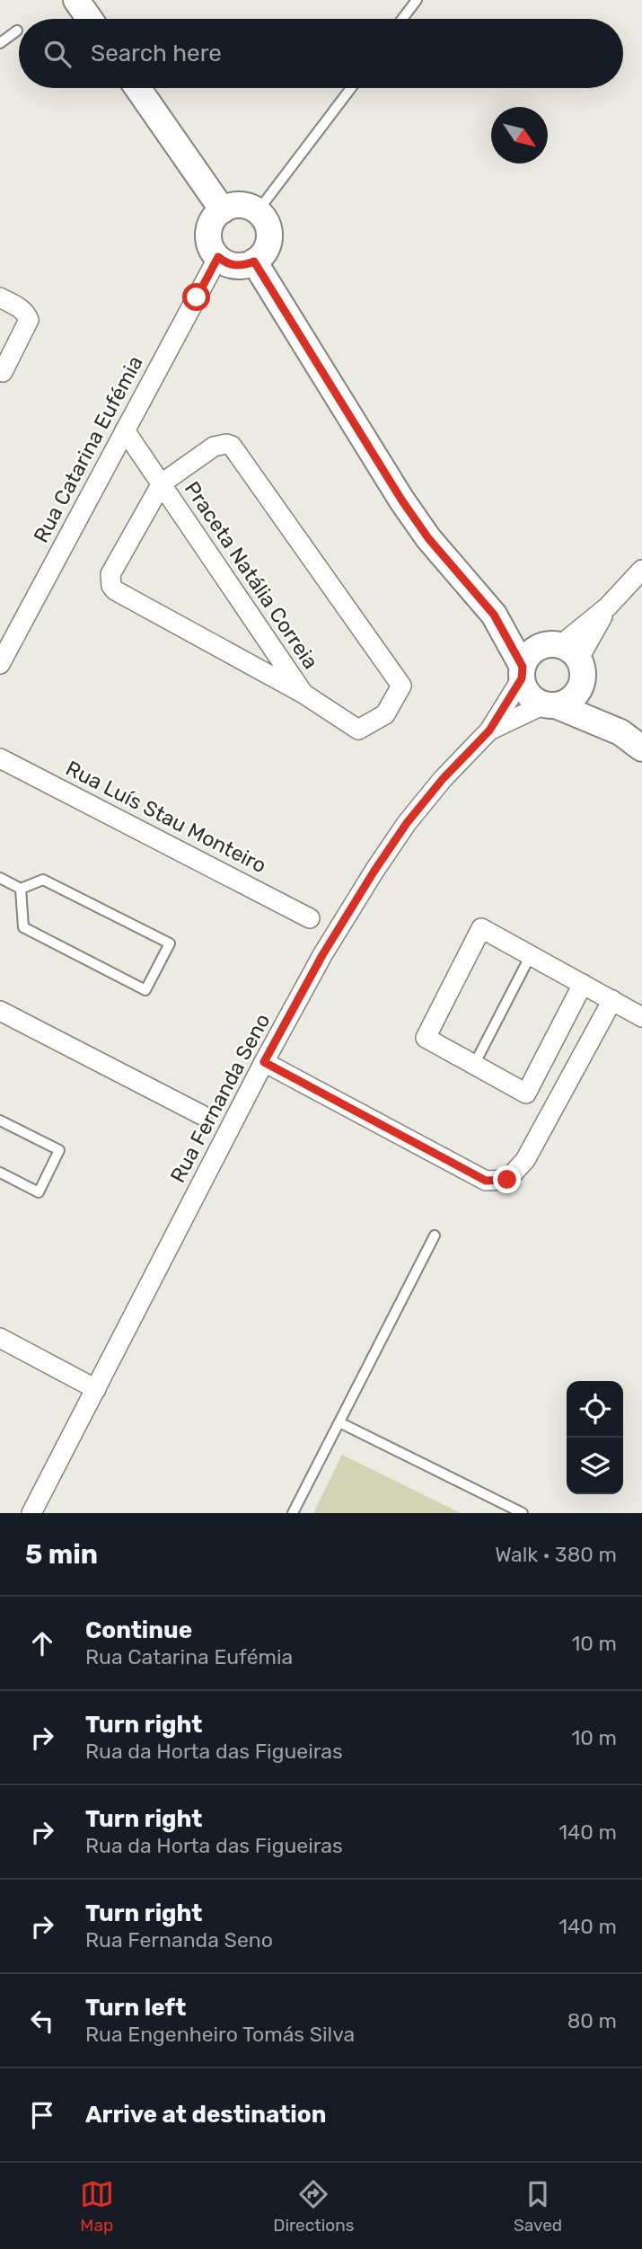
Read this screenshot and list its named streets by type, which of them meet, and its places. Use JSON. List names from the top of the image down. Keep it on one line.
{"streets":{"street":["Rua Catarina Eufémia","Praceta Natália Correia","Rua Luís Stau Monteiro","Rua Fernanda Seno"]},"crossings":[["Rua Catarina Eufémia","Praceta Natália Correia"]],"north":"bottom right","page":{"search":"Search here","heading":["5 min","Walk · 380 m"],"list":[["Continue","Rua Catarina Eufémia","10 m"],["Turn right","Rua da Horta das Figueiras","10 m"],["Turn right","Rua da Horta das Figueiras","140 m"],["Turn right","Rua Fernanda Seno","140 m"],["Turn left","Rua Engenheiro Tomás Silva","80 m"],"Arrive at destination"],"nav":["Map","Directions","Saved"]}}
